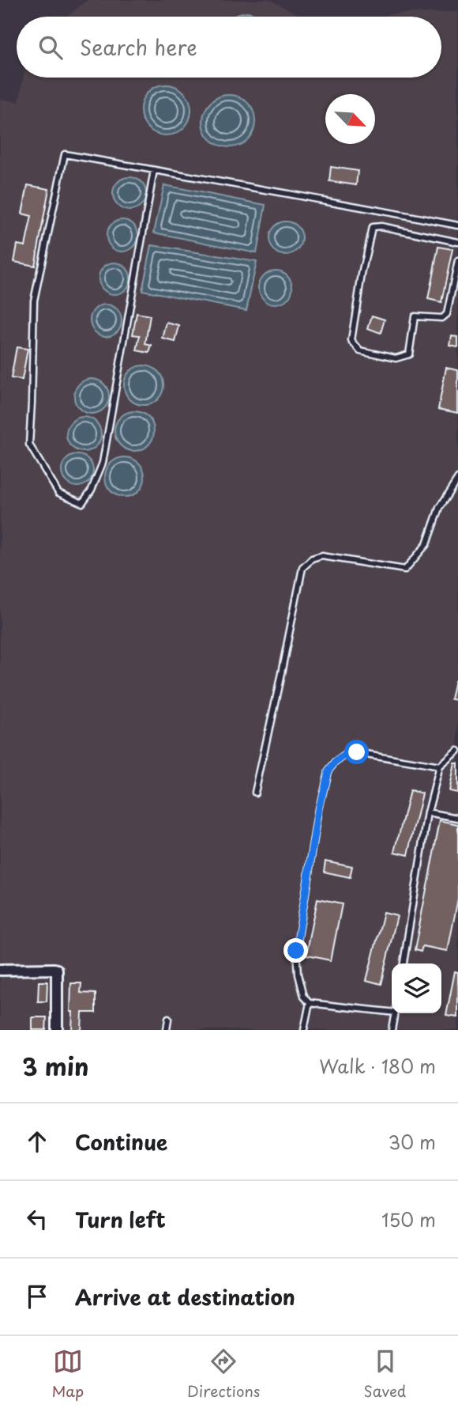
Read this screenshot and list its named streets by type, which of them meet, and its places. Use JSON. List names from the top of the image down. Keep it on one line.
{"north":"bottom right","page":{"search":"Search here","heading":["3 min","Walk · 180 m"],"list":[["Continue","30 m"],["Turn left","150 m"],"Arrive at destination"],"nav":["Map","Directions","Saved"]}}
